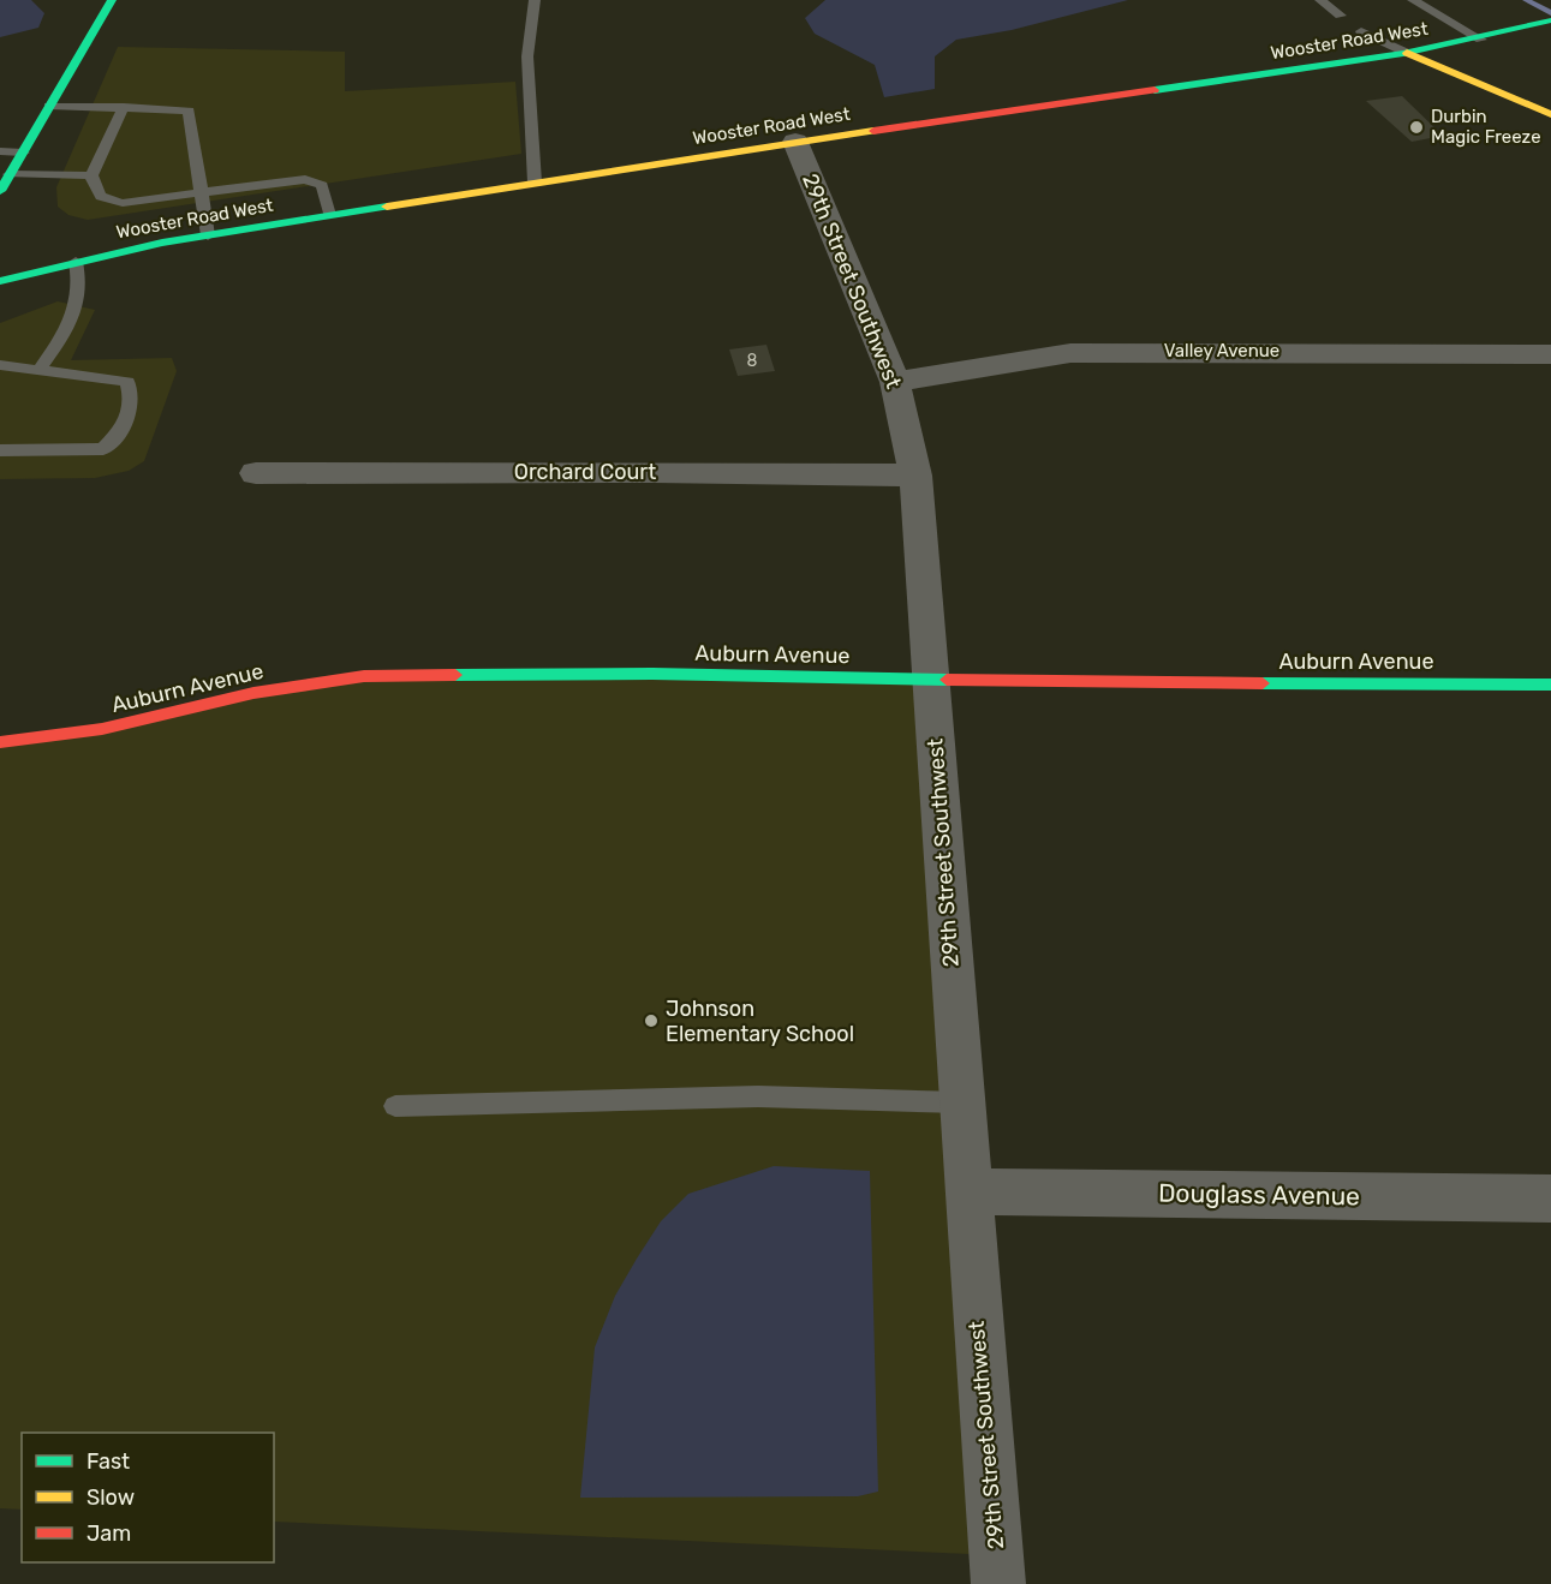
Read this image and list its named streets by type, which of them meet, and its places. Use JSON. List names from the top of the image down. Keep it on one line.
{"streets":{"main road":["Wooster Road West","Auburn Avenue"],"street":["29th Street Southwest","Valley Avenue","Orchard Court","Douglass Avenue"]},"crossings":[["Wooster Road West","29th Street Southwest"],["29th Street Southwest","Valley Avenue"],["29th Street Southwest","Orchard Court"],["29th Street Southwest","Auburn Avenue"],["29th Street Southwest","Douglass Avenue"]],"places":["Durbin Magic Freeze","Johnson Elementary School"],"house_numbers":["8"],"legend":["Fast","Slow","Jam"]}
